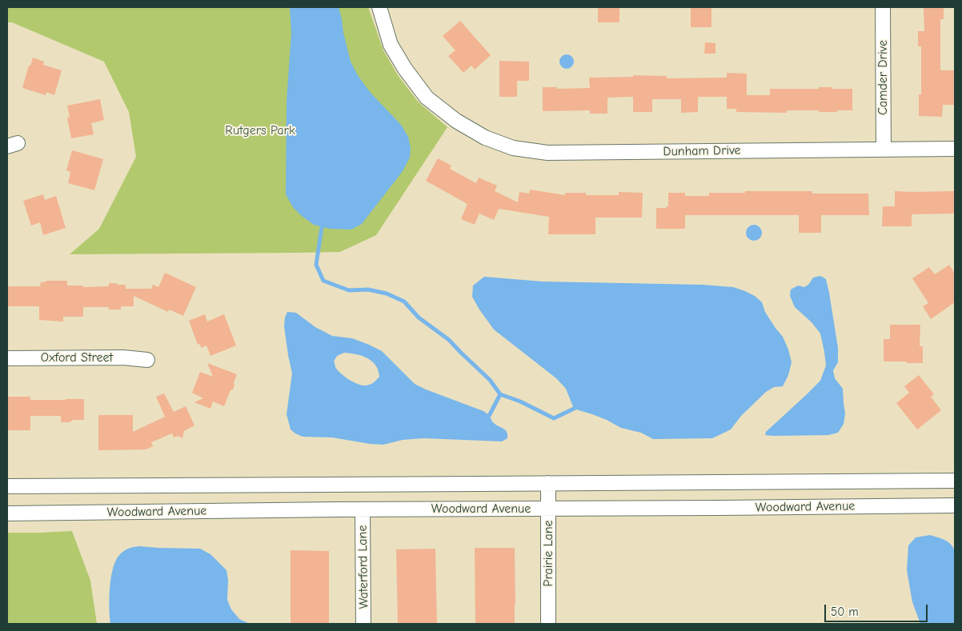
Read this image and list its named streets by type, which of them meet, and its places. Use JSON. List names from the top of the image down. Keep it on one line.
{"streets":{"street":["Camder Drive","Dunham Drive","Oxford Street","Woodward Avenue","Prairie Lane","Waterford Lane"]},"crossings":[["Camder Drive","Dunham Drive"],["Woodward Avenue","Prairie Lane"],["Woodward Avenue","Waterford Lane"]],"parks":["Rutgers Park"],"scale_bar":"50 m"}
